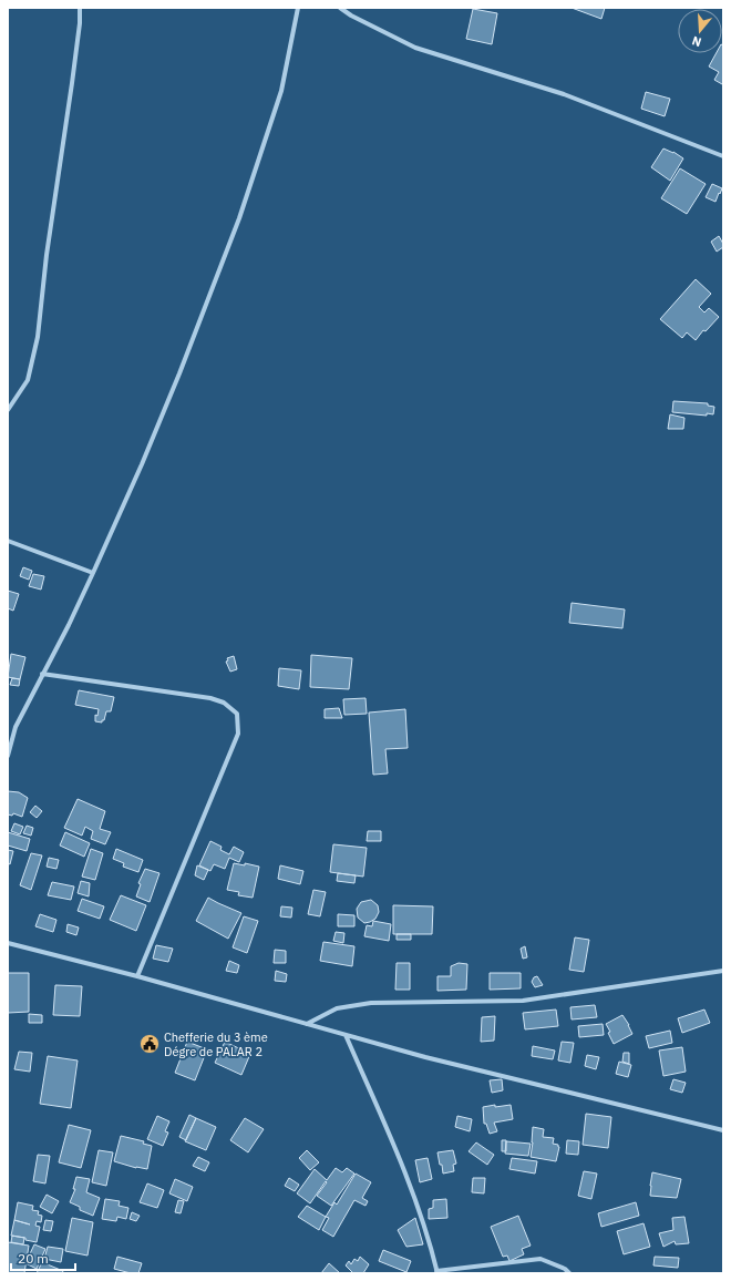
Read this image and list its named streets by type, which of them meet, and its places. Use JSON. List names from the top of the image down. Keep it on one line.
{"places":{"public building":["Chefferie du 3 ème Dégre de PALAR 2"]},"scale_bar":"20 m","north":"bottom"}
